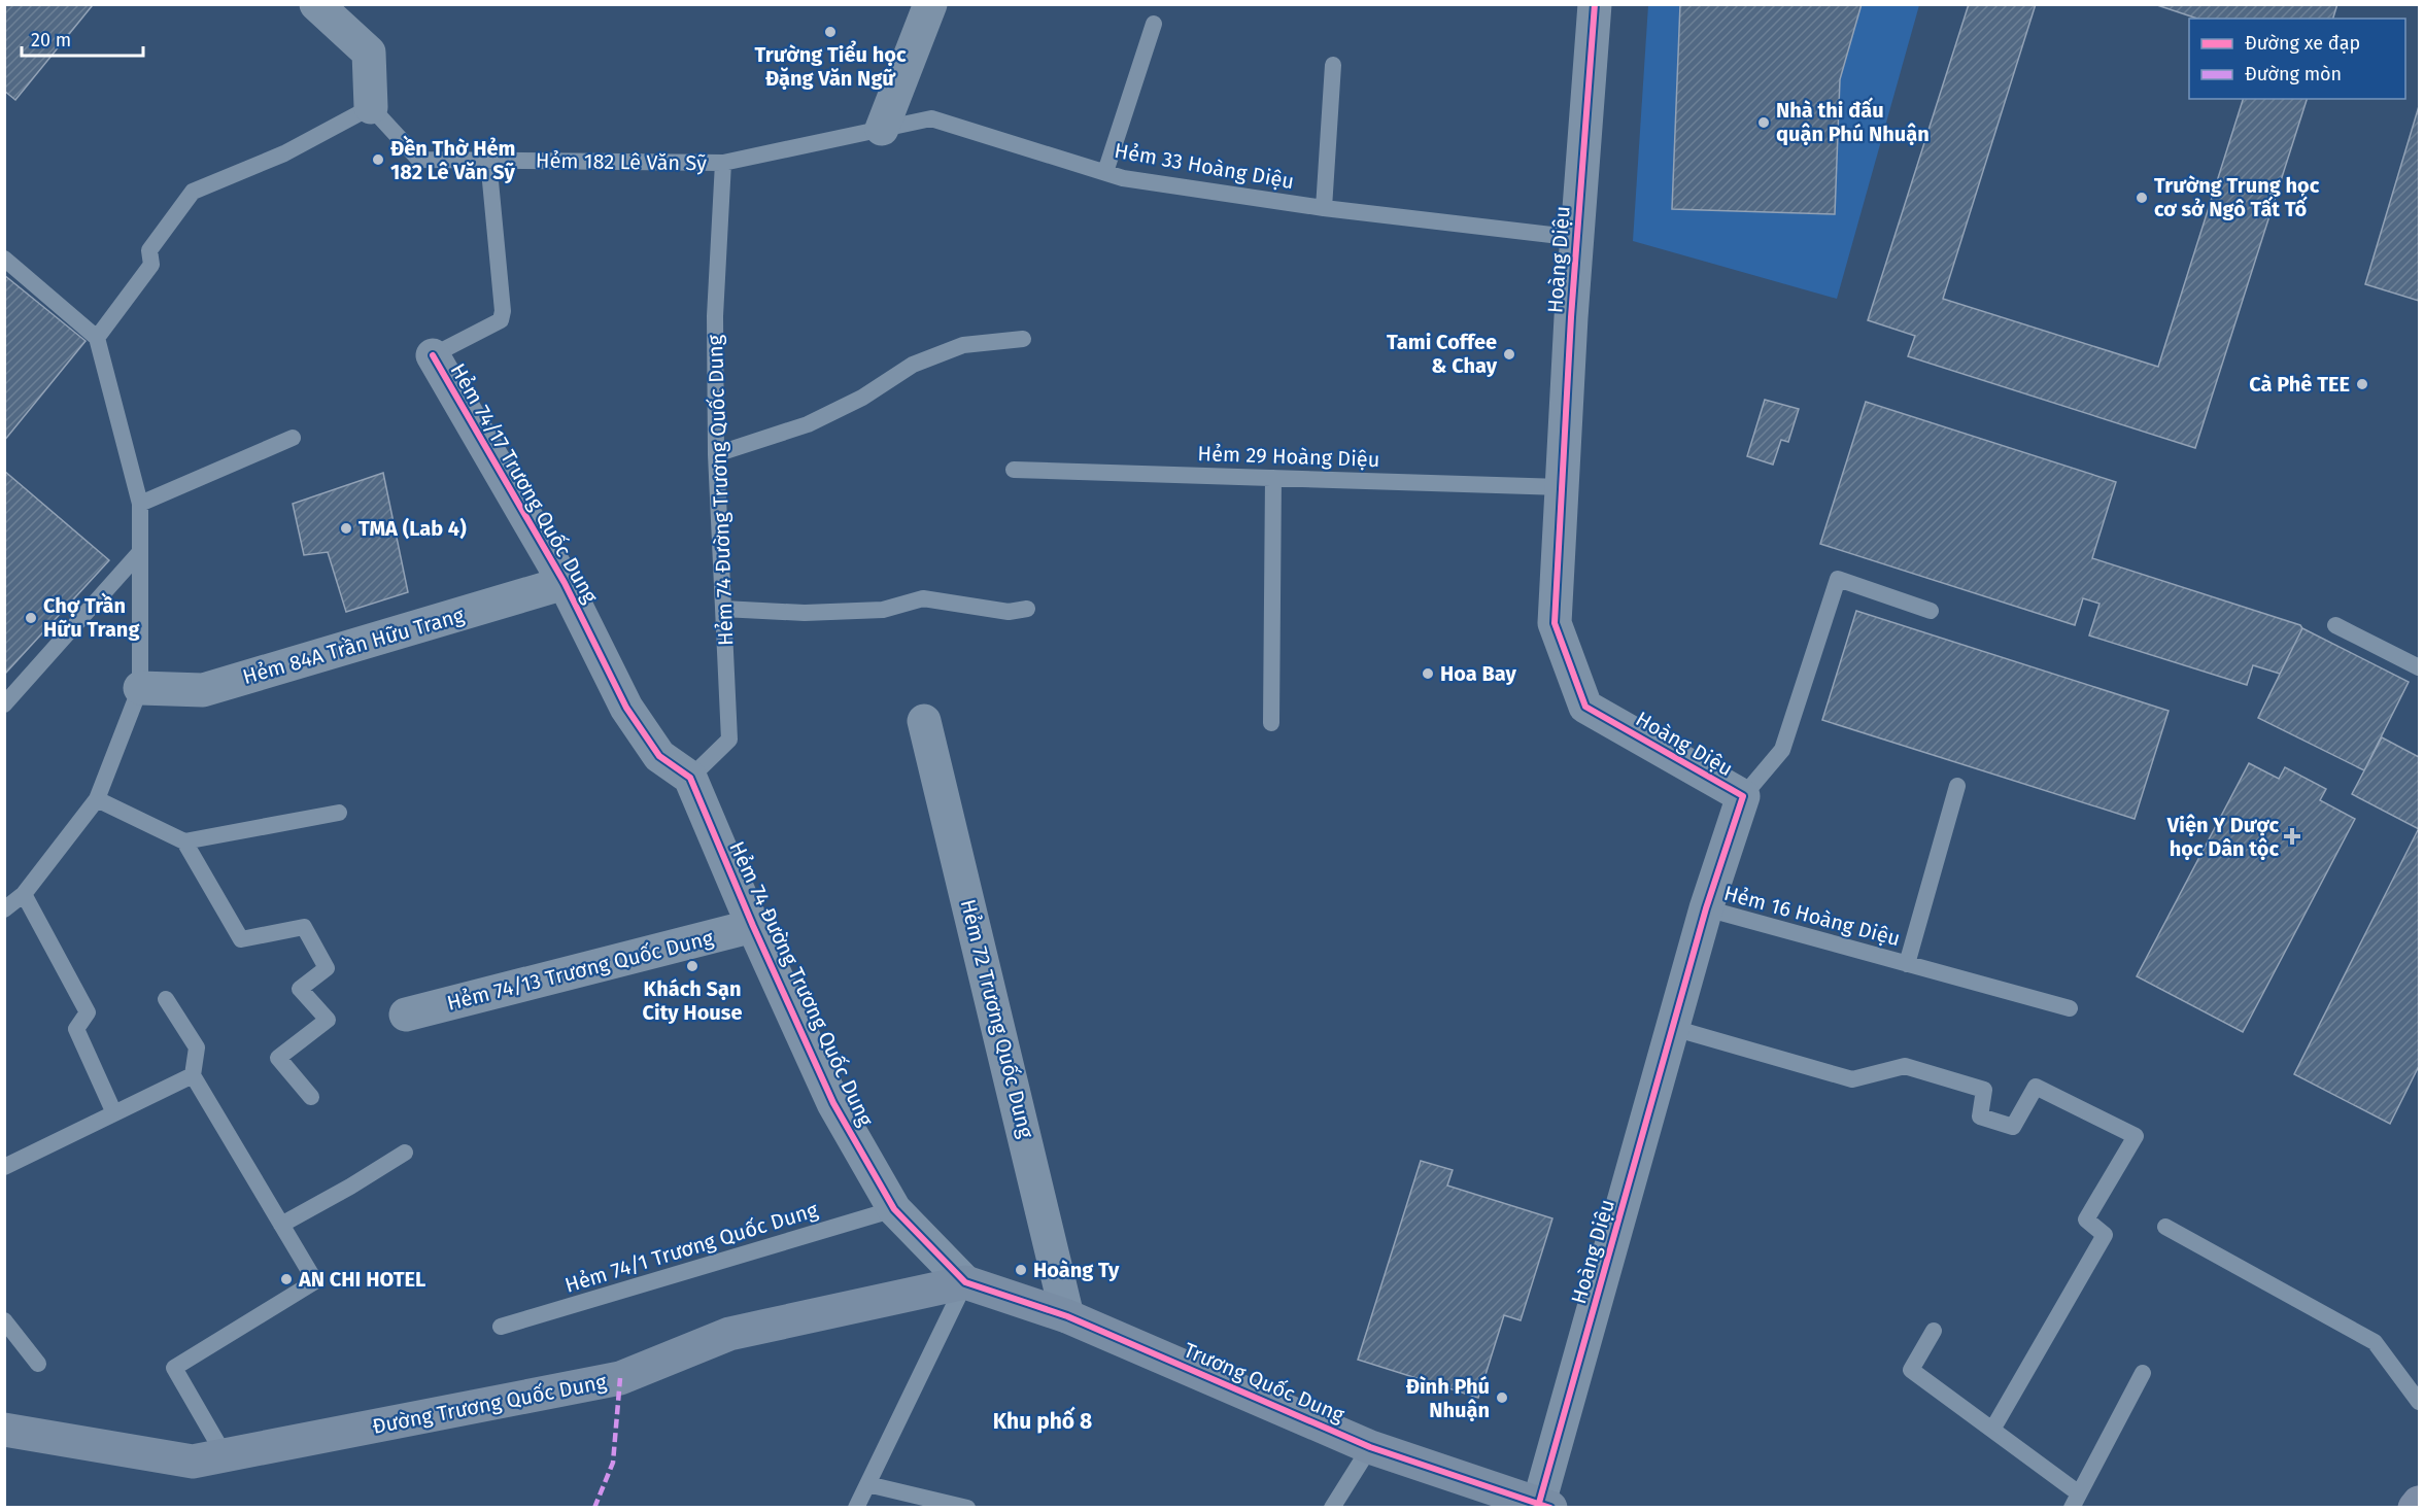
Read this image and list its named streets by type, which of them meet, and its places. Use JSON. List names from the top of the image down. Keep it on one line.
{"streets":{"street":["Hoàng Diệu","Hẻm 74/17 Trương Quốc Dung","Hẻm 74 Đường Trương Quốc Dung","Hẻm 84A Trần Hữu Trang","Hẻm 74/13 Trương Quốc Dung","Hẻm 72 Trương Quốc Dung","Trương Quốc Dung","Đường Trương Quốc Dung"],"lane":["Hẻm 182 Lê Văn Sỹ","Hẻm 33 Hoàng Diệu","Hẻm 29 Hoàng Diệu","Hẻm 16 Hoàng Diệu","Hẻm 74/1 Trương Quốc Dung"]},"crossings":[["Hẻm 182 Lê Văn Sỹ","Hẻm 33 Hoàng Diệu"],["Hẻm 182 Lê Văn Sỹ","Hẻm 74 Đường Trương Quốc Dung"],["Hẻm 33 Hoàng Diệu","Hoàng Diệu"],["Hẻm 33 Hoàng Diệu","Hẻm 74 Đường Trương Quốc Dung"],["Hoàng Diệu","Hẻm 29 Hoàng Diệu"],["Hoàng Diệu","Hẻm 16 Hoàng Diệu"],["Hoàng Diệu","Trương Quốc Dung"],["Hẻm 74/17 Trương Quốc Dung","Hẻm 74 Đường Trương Quốc Dung"],["Hẻm 74/17 Trương Quốc Dung","Hẻm 84A Trần Hữu Trang"],["Hẻm 74 Đường Trương Quốc Dung","Hẻm 74/13 Trương Quốc Dung"],["Hẻm 74 Đường Trương Quốc Dung","Hẻm 74/1 Trương Quốc Dung"],["Hẻm 74 Đường Trương Quốc Dung","Trương Quốc Dung"],["Hẻm 74 Đường Trương Quốc Dung","Đường Trương Quốc Dung"],["Hẻm 72 Trương Quốc Dung","Trương Quốc Dung"],["Trương Quốc Dung","Đường Trương Quốc Dung"]],"districts":["Khu phố 8"],"places":{"other":["Trường Tiểu học Đặng Văn Ngữ","Nhà thi đấu quận Phú Nhuận","Đền Thờ Hẻm 182 Lê Văn Sỹ","Trường Trung học cơ sở Ngô Tất Tố","Tami Coffee & Chay","Cà Phê TEE","TMA (Lab 4)","Chợ Trần Hữu Trang","Hoa Bay","Khách Sạn City House","Hoàng Ty","AN CHI HOTEL","Đình Phú Nhuận"],"health":["Viện Y Dược học Dân tộc"]},"legend":["Đường xe đạp","Đường mòn"],"scale_bar":"20 m"}
